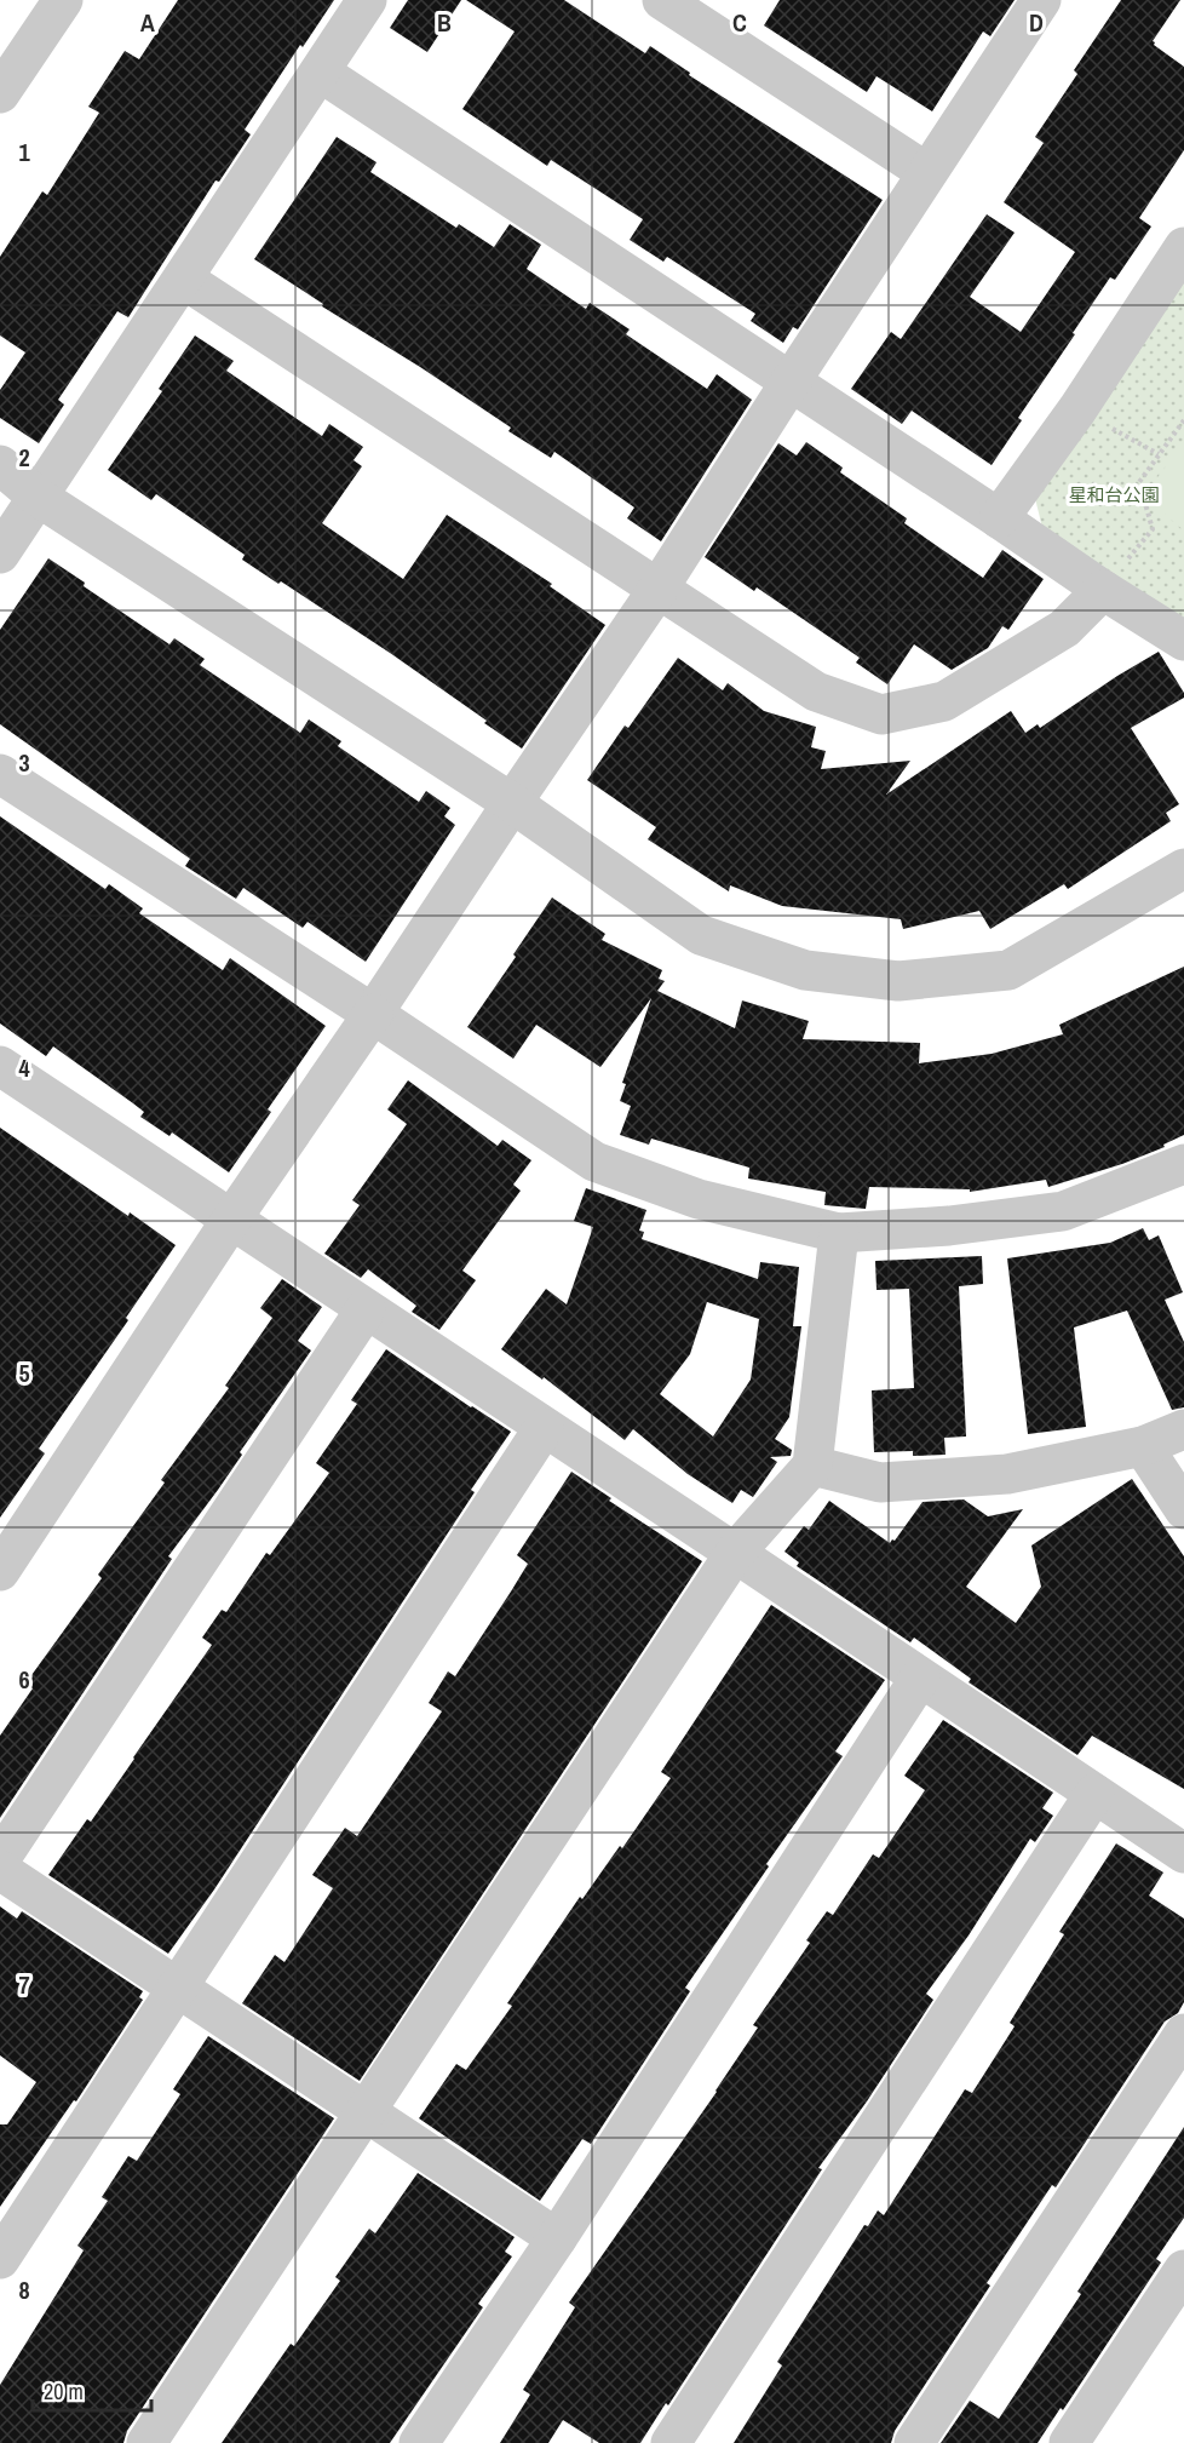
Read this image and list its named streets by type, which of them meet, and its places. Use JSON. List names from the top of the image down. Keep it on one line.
{"parks":["星和台公園"],"scale_bar":"20 m","grid":{"columns":["A","B","C","D"],"rows":["1","2","3","4","5","6","7","8"]}}
